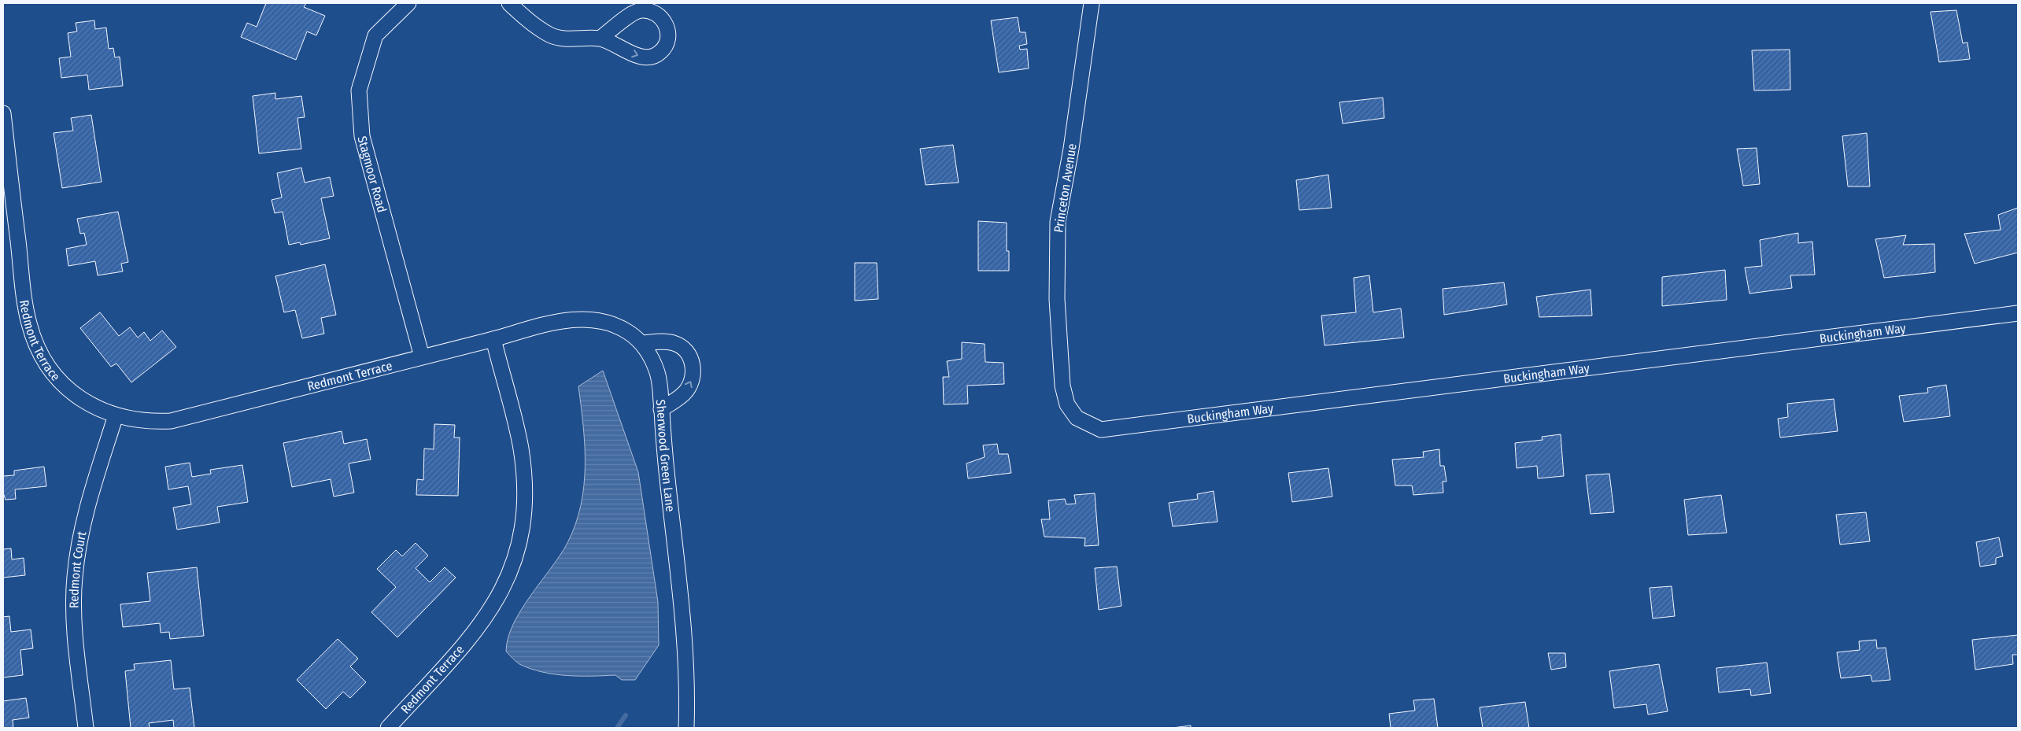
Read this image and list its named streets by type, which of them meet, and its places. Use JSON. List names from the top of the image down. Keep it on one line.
{"streets":{"street":["Stagmoor Road","Princeton Avenue","Buckingham Way","Redmont Terrace","Sherwood Green Lane","Redmont Court"]},"crossings":[["Stagmoor Road","Redmont Terrace"],["Princeton Avenue","Buckingham Way"],["Redmont Terrace","Redmont Court"]]}
